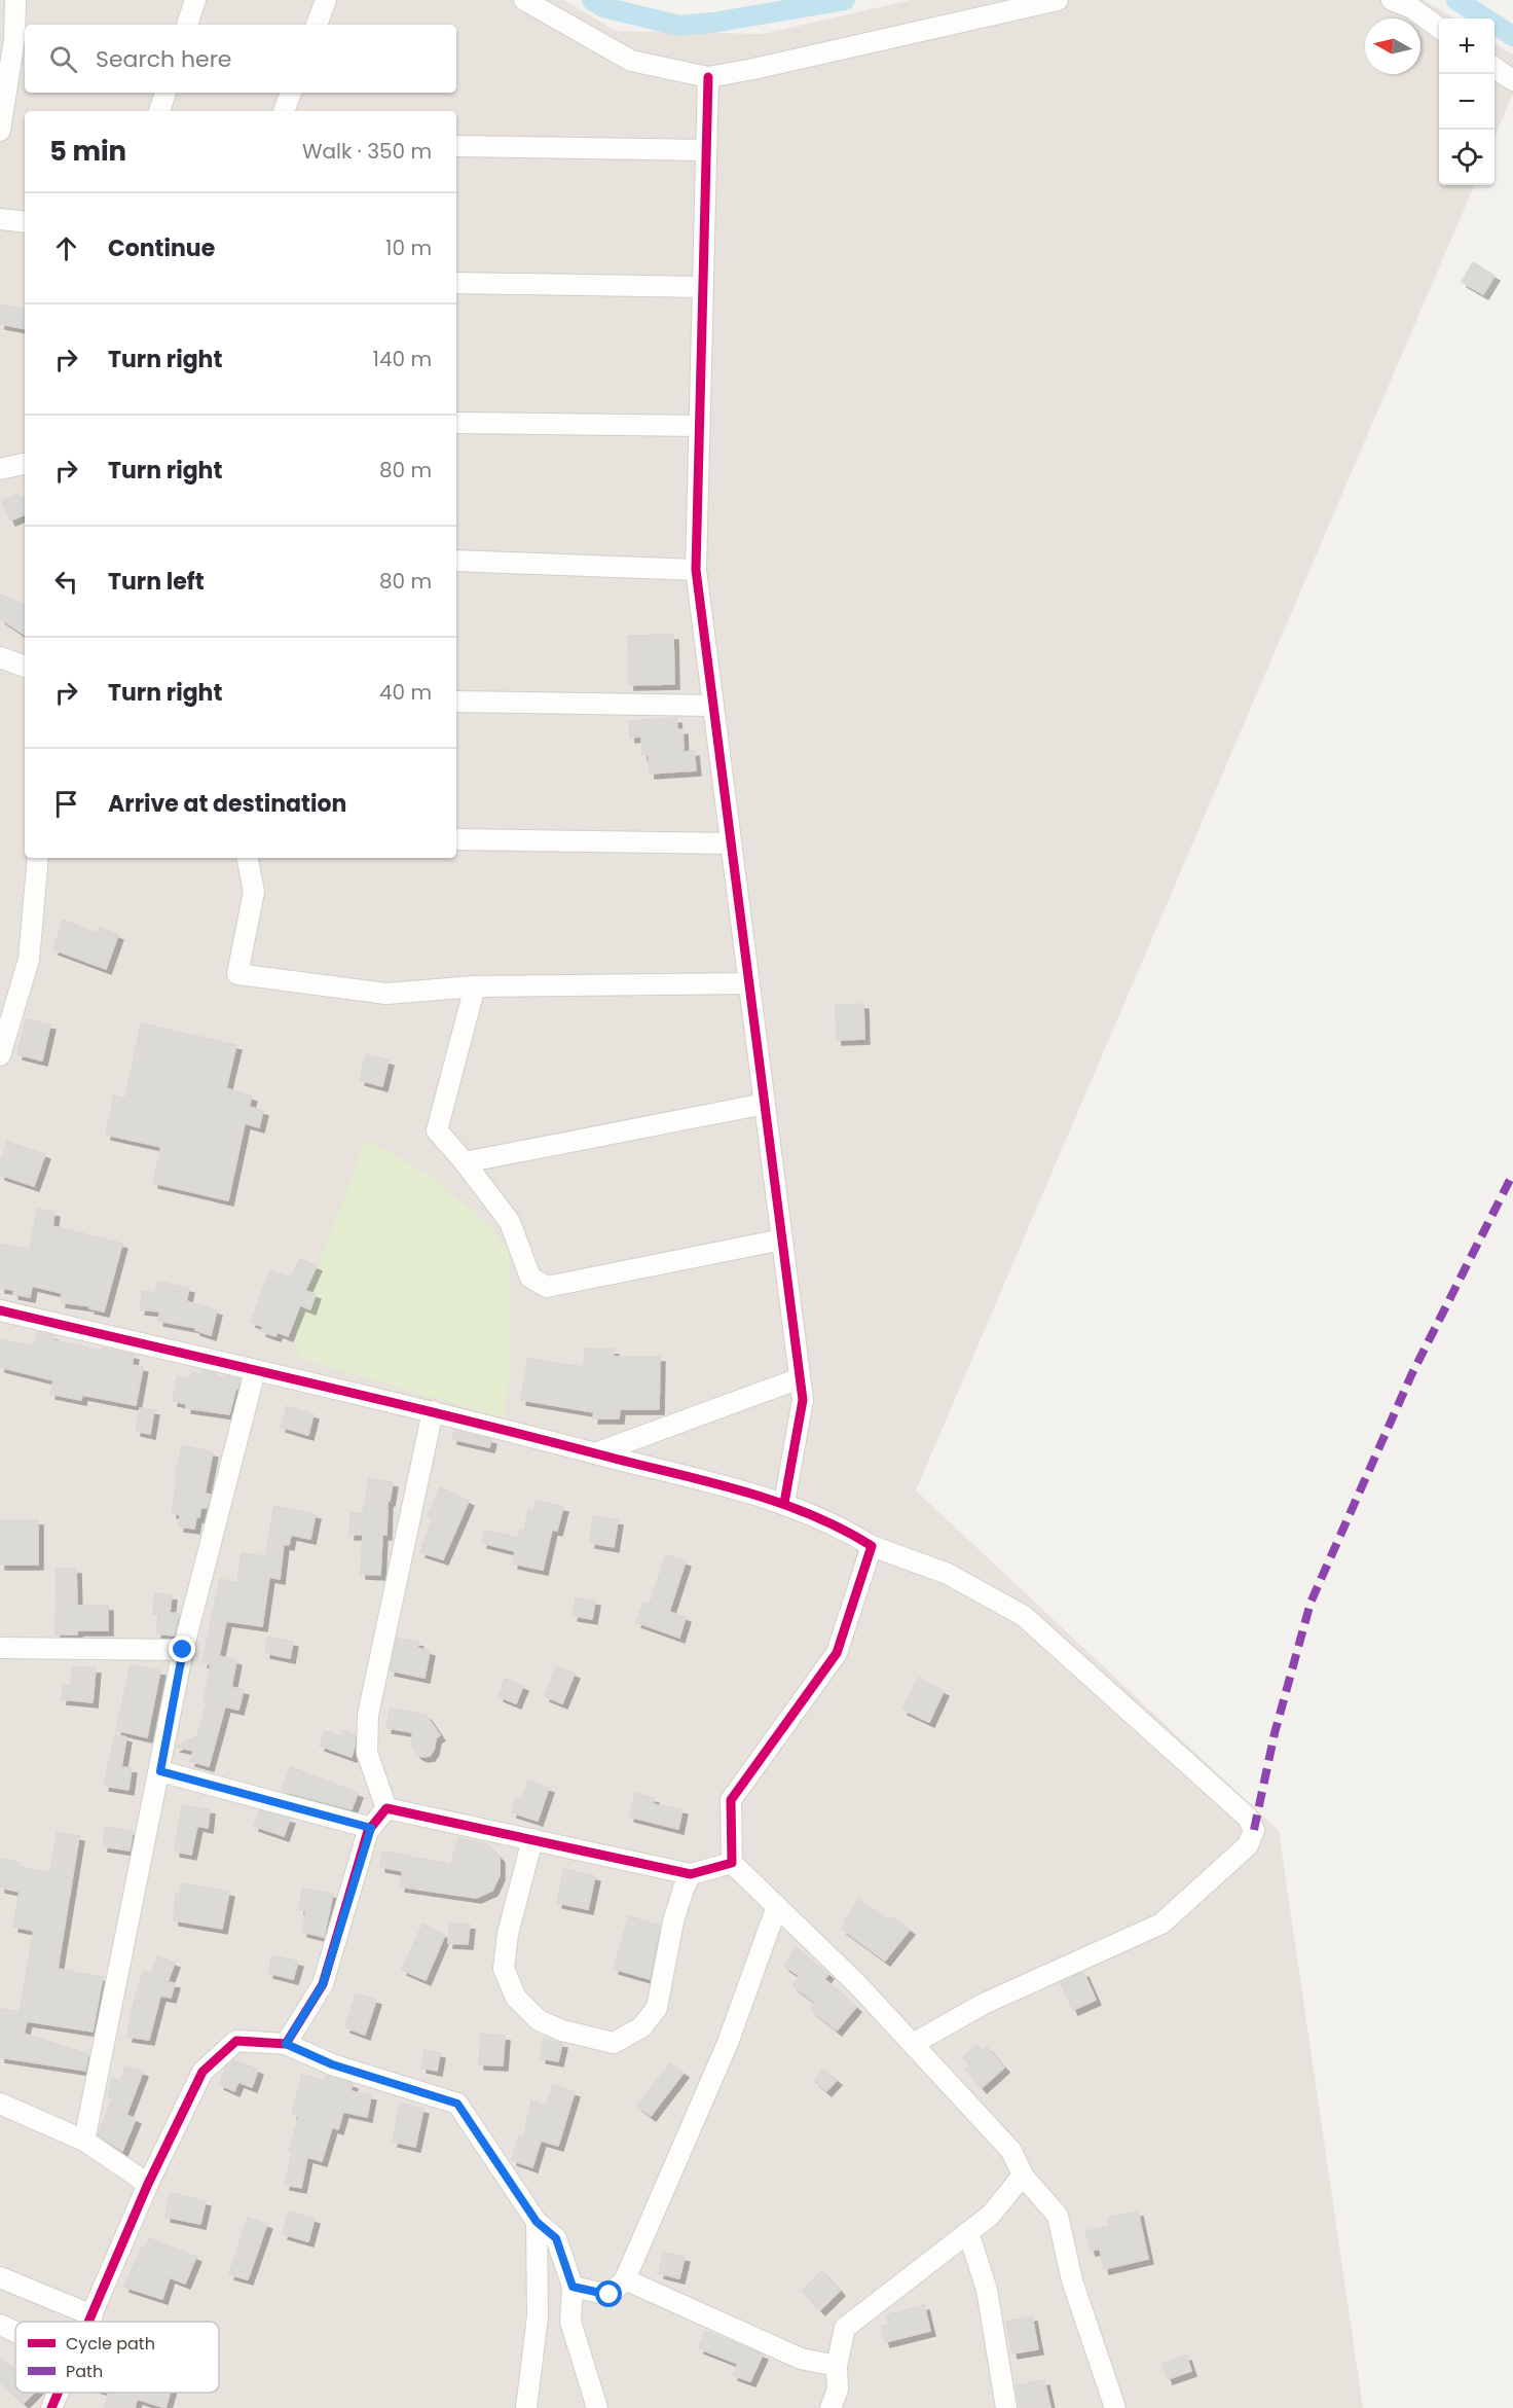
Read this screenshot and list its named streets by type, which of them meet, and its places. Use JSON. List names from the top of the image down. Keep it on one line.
{"legend":["Cycle path","Path"],"north":"left","page":{"map_buttons":["+","−"],"search":"Search here","heading":["5 min","Walk · 350 m"],"list":[["Continue","10 m"],["Turn right","140 m"],["Turn right","80 m"],["Turn left","80 m"],["Turn right","40 m"],"Arrive at destination"]}}
